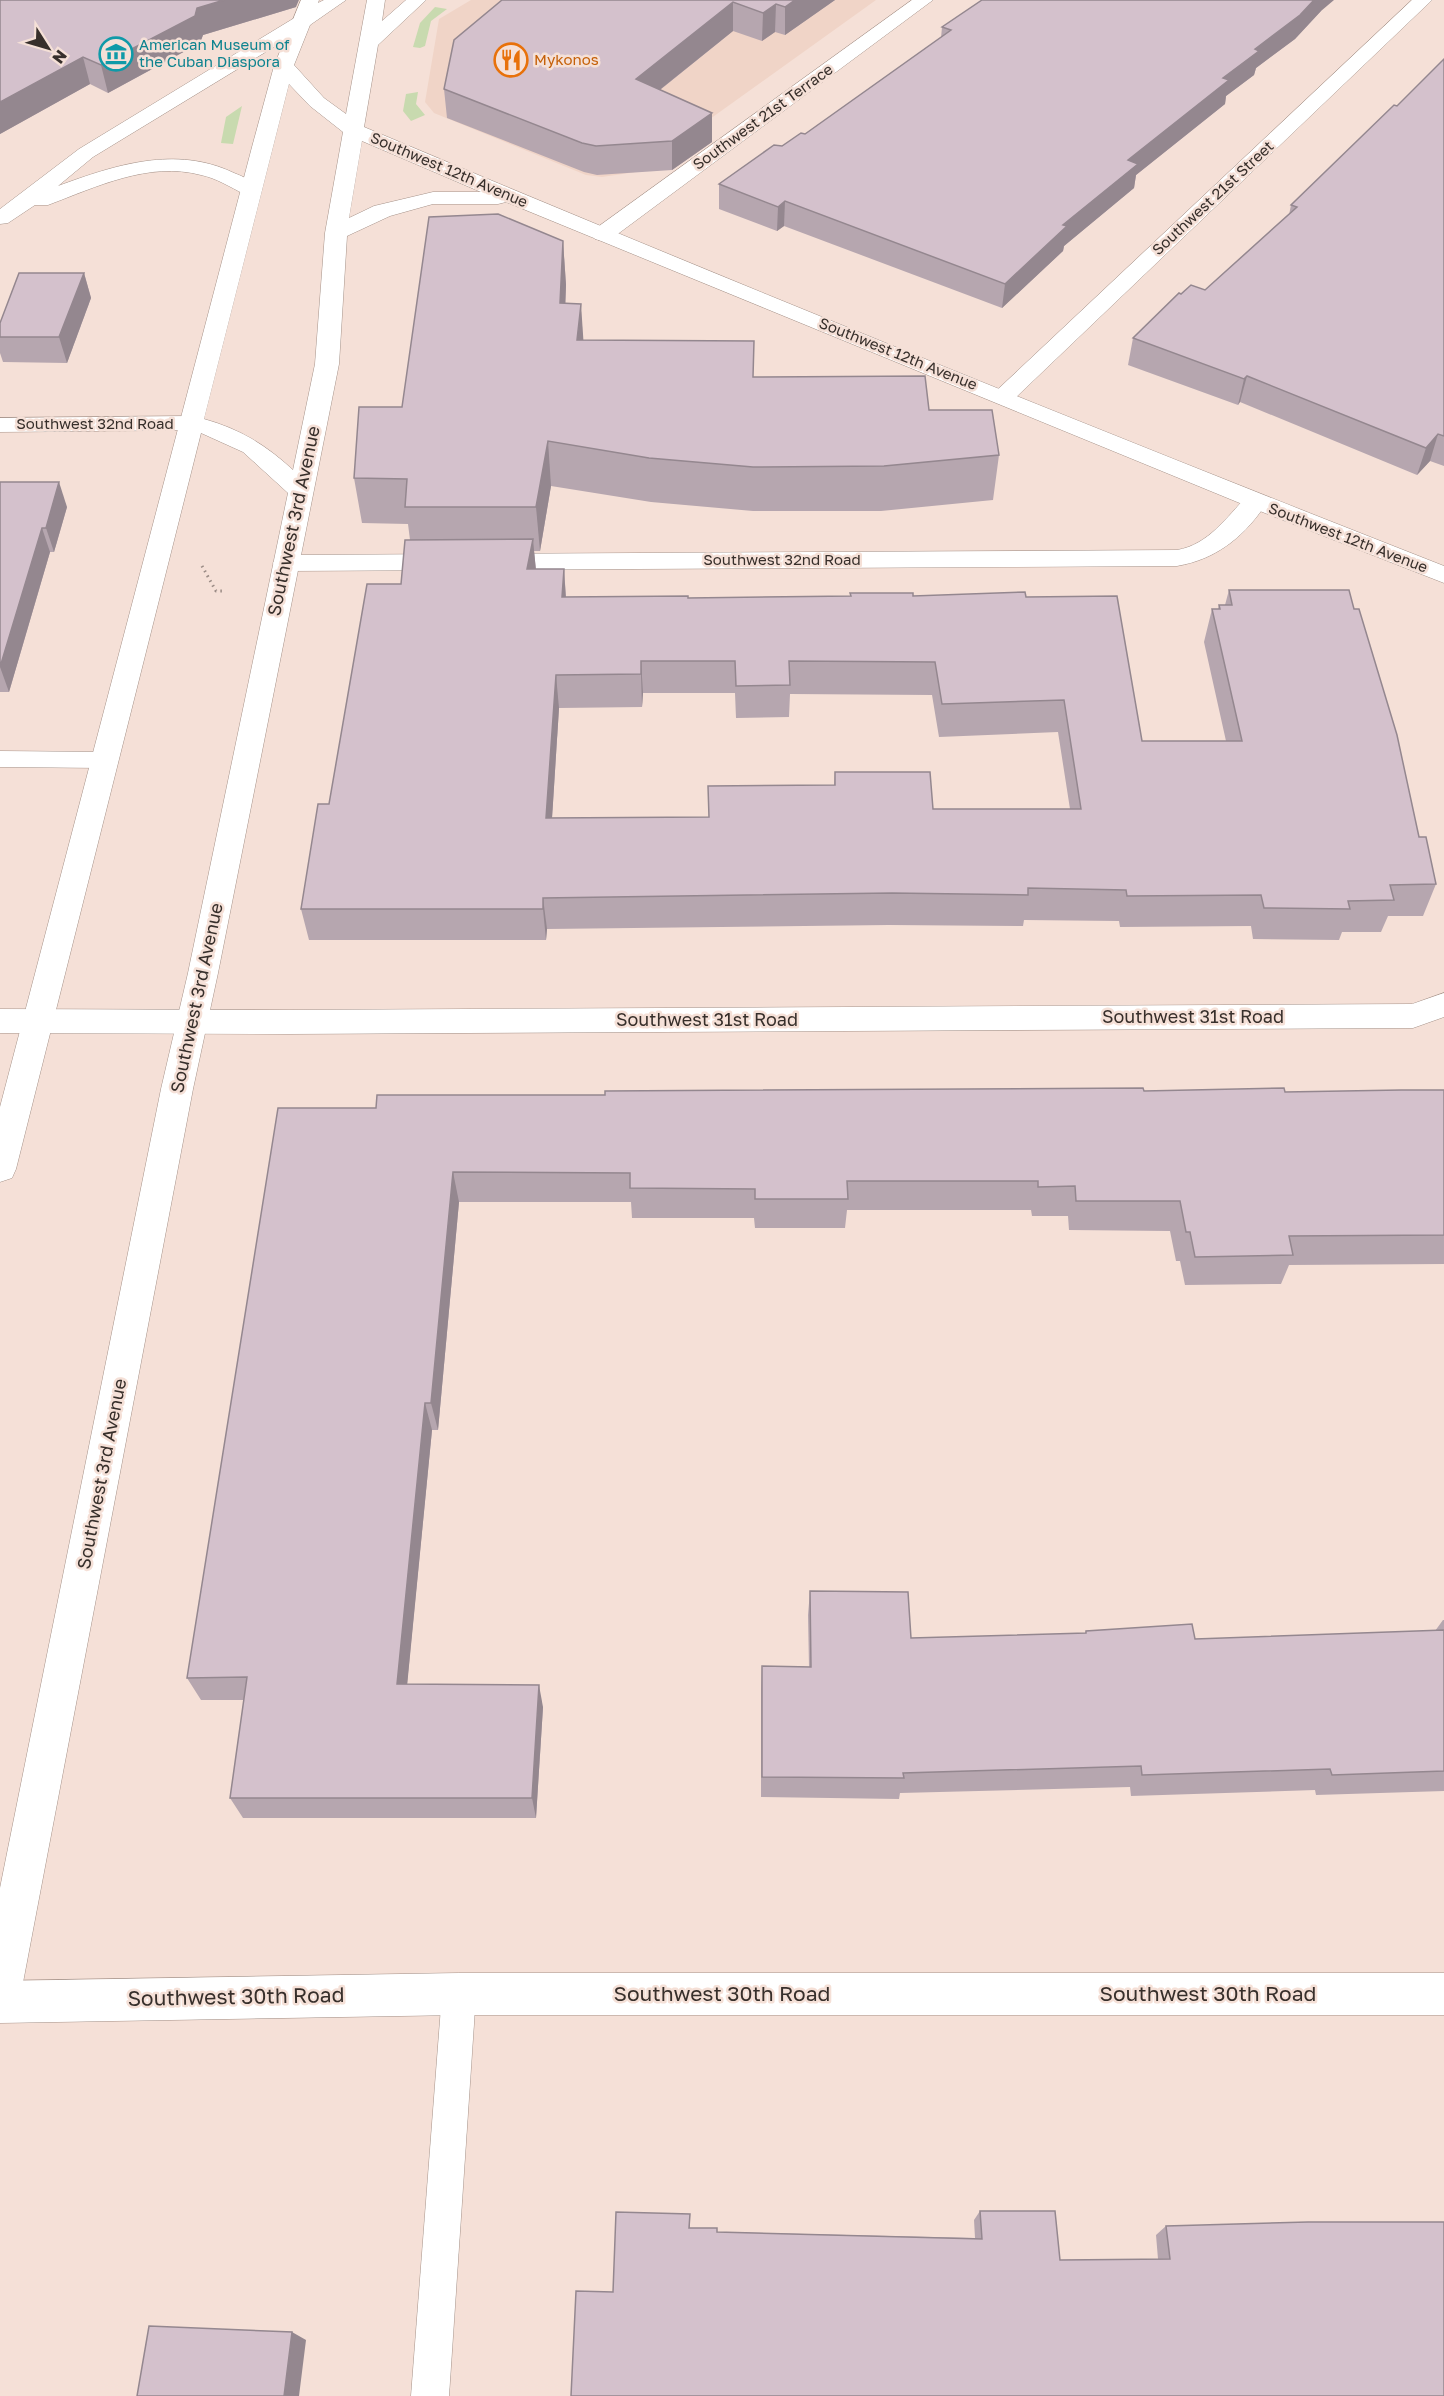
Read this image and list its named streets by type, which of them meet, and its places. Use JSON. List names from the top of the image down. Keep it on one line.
{"streets":{"main road":["Southwest 21st Terrace","Southwest 12th Avenue","Southwest 21st Street","Southwest 32nd Road","Southwest 3rd Avenue","Southwest 31st Road","Southwest 30th Road"]},"crossings":[["Southwest 21st Terrace","Southwest 12th Avenue"],["Southwest 12th Avenue","Southwest 21st Street"],["Southwest 12th Avenue","Southwest 32nd Road"],["Southwest 12th Avenue","Southwest 3rd Avenue"],["Southwest 32nd Road","Southwest 3rd Avenue"],["Southwest 3rd Avenue","Southwest 31st Road"]],"places":{"museum":["American Museum of the Cuban Diaspora"],"restaurant":["Mykonos"]},"north":"bottom right"}
